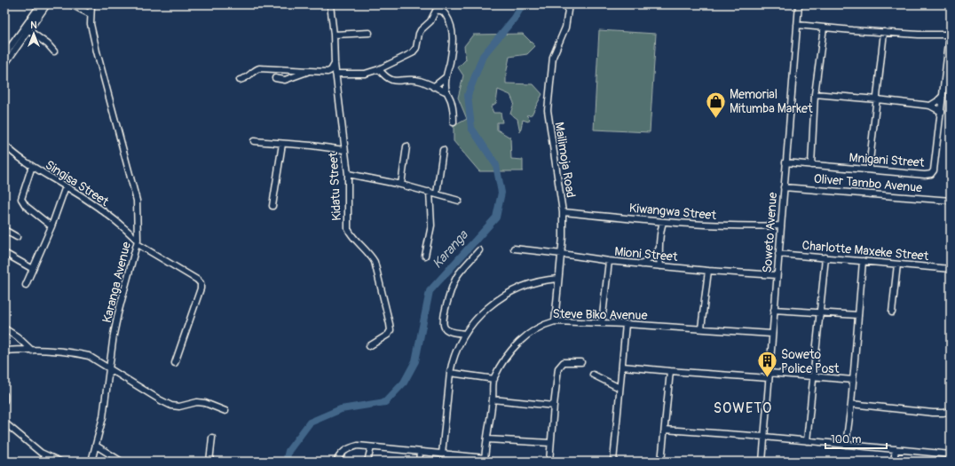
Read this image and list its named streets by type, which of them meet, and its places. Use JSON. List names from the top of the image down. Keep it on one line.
{"streets":{"street":["Mailimoja Road","Mnigani Street","Singisa Street","Oliver Tambo Avenue","Kidatu Street","Kiwangwa Street","Soweto Avenue","Charlotte Maxeke Street","Mioni Street","Karanga Avenue","Steve Biko Avenue"]},"crossings":[["Mailimoja Road","Kiwangwa Street"],["Mailimoja Road","Mioni Street"],["Mailimoja Road","Steve Biko Avenue"],["Mnigani Street","Soweto Avenue"],["Singisa Street","Karanga Avenue"],["Oliver Tambo Avenue","Soweto Avenue"],["Kiwangwa Street","Soweto Avenue"],["Soweto Avenue","Charlotte Maxeke Street"],["Soweto Avenue","Mioni Street"],["Soweto Avenue","Steve Biko Avenue"]],"districts":["SOWETO"],"water":["Karanga"],"places":{"shop":["Memorial Mitumba Market"],"building":["Soweto Police Post"]},"scale_bar":"100 m","north":"top"}
